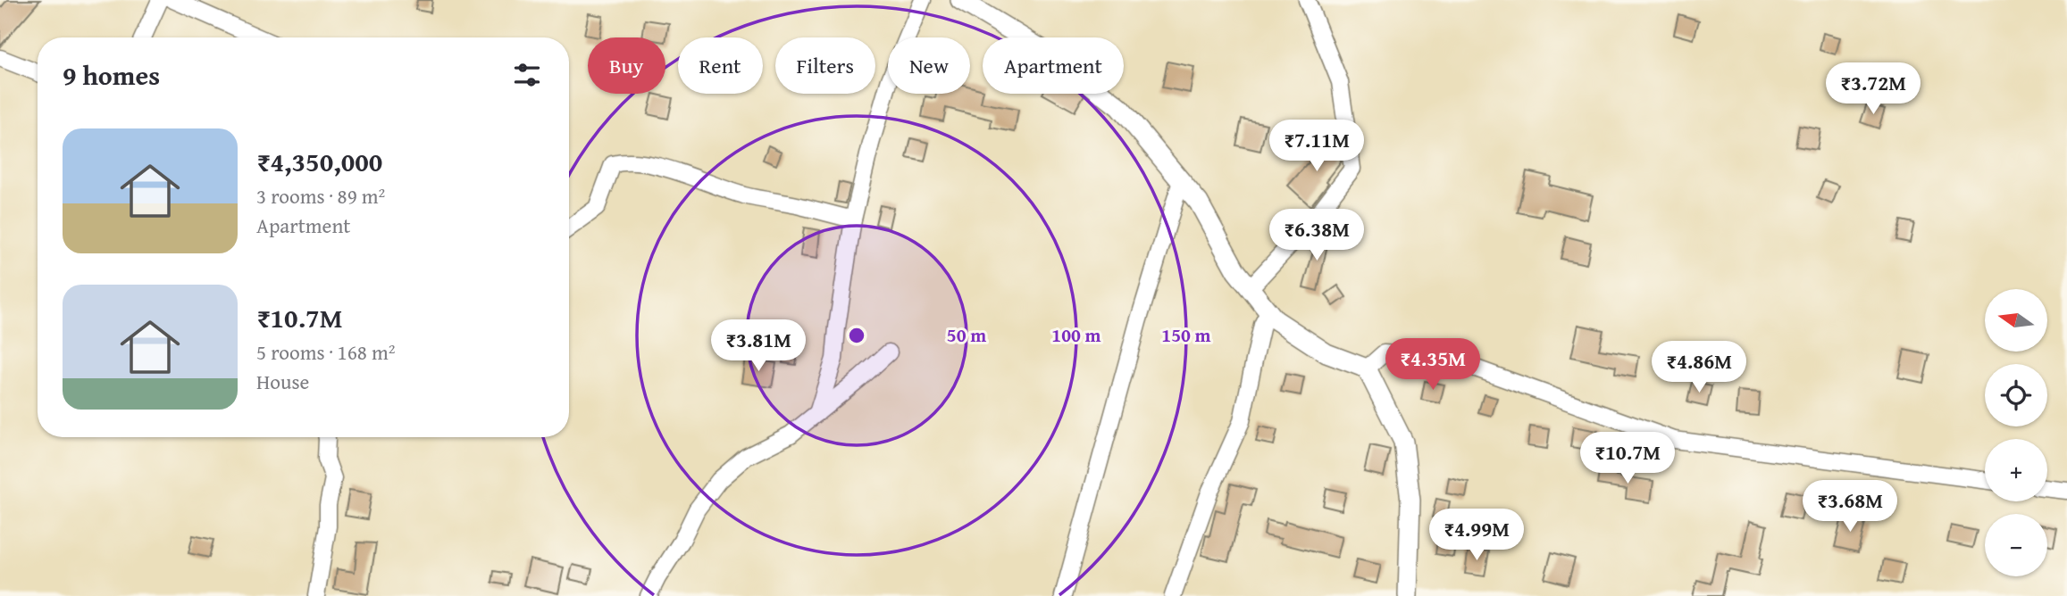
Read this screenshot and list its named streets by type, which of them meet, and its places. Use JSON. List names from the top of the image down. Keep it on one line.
{"north":"left","page":{"chip":["Buy","Rent","Filters","New","Apartment"],"heading":"9 homes","price":["₹3.72M","₹7.11M","₹6.38M","₹3.81M","₹4.35M","₹4.86M","₹10.7M","₹3.68M","₹4.99M"],"list":[{"name":"₹4,350,000","note":"3 rooms · 89 m² · Apartment"},{"name":"₹10.7M","note":"5 rooms · 168 m² · House"}],"map_buttons":["+","−"]},"rings":["50 m","100 m","150 m"]}
